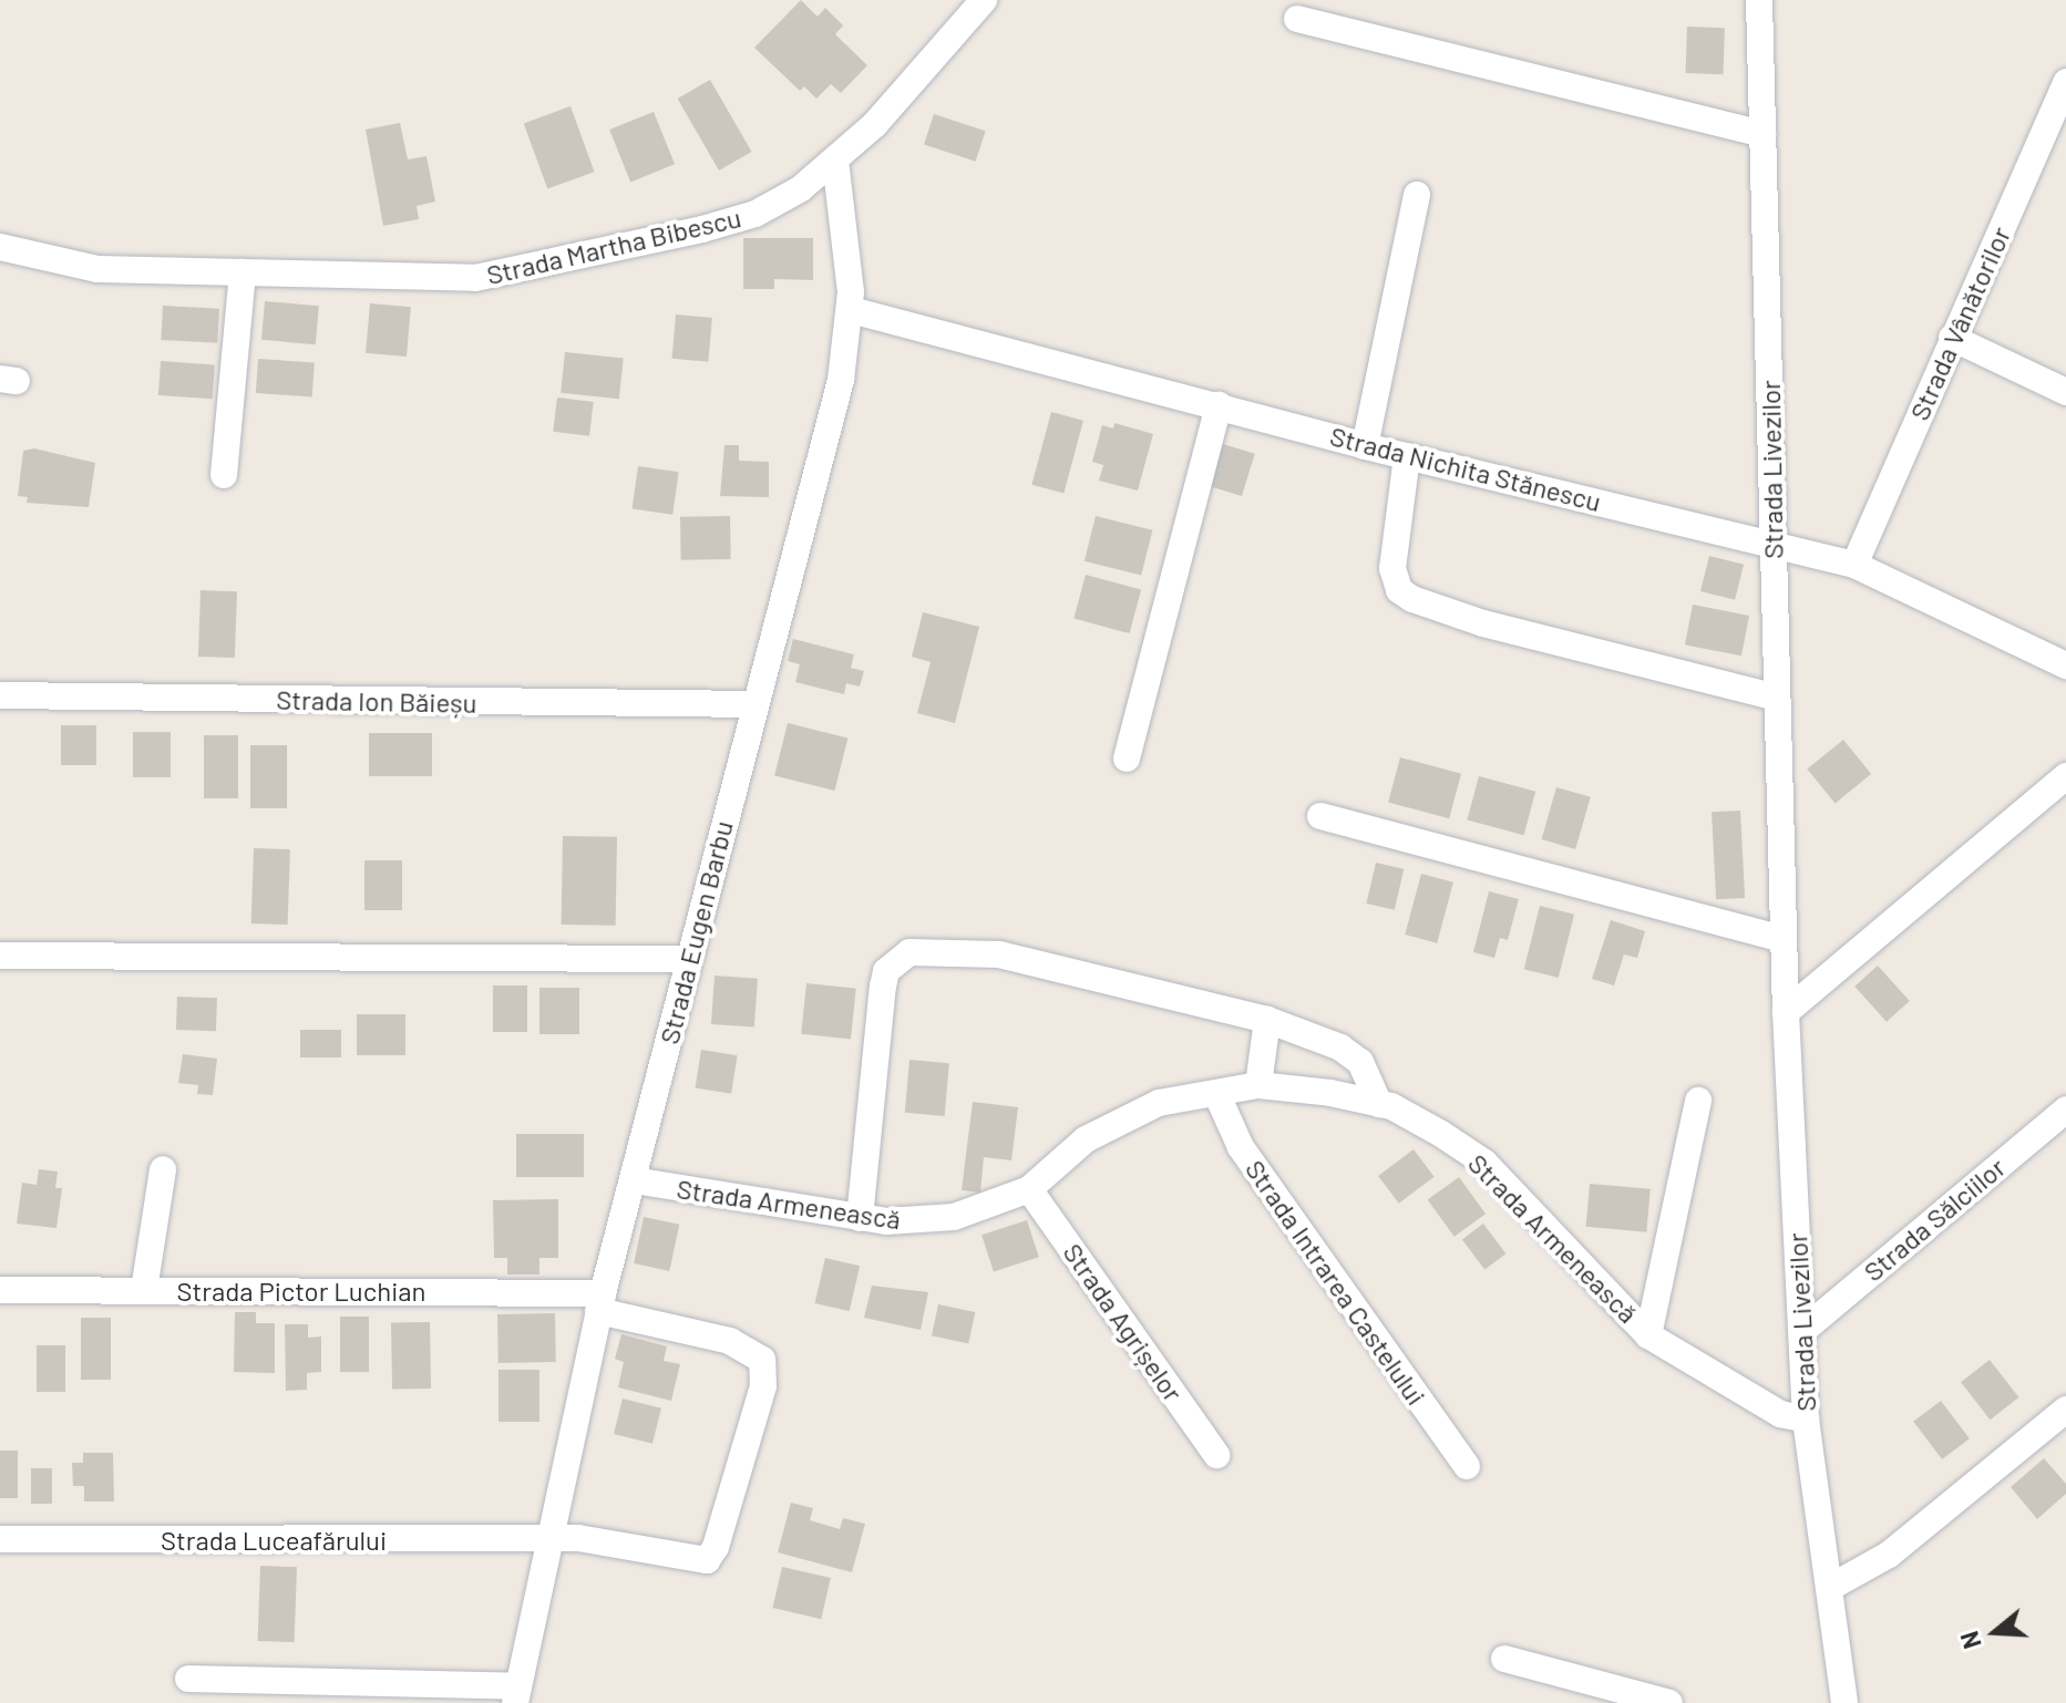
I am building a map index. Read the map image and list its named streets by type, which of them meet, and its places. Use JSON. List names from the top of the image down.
{
  "streets": {
    "street": [
      "Strada Martha Bibescu",
      "Strada Vânătorilor",
      "Strada Nichita Stănescu",
      "Strada Livezilor",
      "Strada Ion Băieșu",
      "Strada Eugen Barbu",
      "Strada Armenească",
      "Strada Sălciilor",
      "Strada Intrarea Castelului",
      "Strada Pictor Luchian",
      "Strada Agrișelor",
      "Strada Luceafărului"
    ]
  },
  "crossings": [
    ["Strada Martha Bibescu", "Strada Eugen Barbu"],
    ["Strada Vânătorilor", "Strada Nichita Stănescu"],
    ["Strada Nichita Stănescu", "Strada Livezilor"],
    ["Strada Nichita Stănescu", "Strada Eugen Barbu"],
    ["Strada Livezilor", "Strada Armenească"],
    ["Strada Livezilor", "Strada Sălciilor"],
    ["Strada Ion Băieșu", "Strada Eugen Barbu"],
    ["Strada Eugen Barbu", "Strada Armenească"],
    ["Strada Eugen Barbu", "Strada Pictor Luchian"],
    ["Strada Eugen Barbu", "Strada Luceafărului"],
    ["Strada Armenească", "Strada Intrarea Castelului"],
    ["Strada Armenească", "Strada Agrișelor"],
    ["Strada Pictor Luchian", "Strada Luceafărului"]
  ],
  "north": "left"
}
